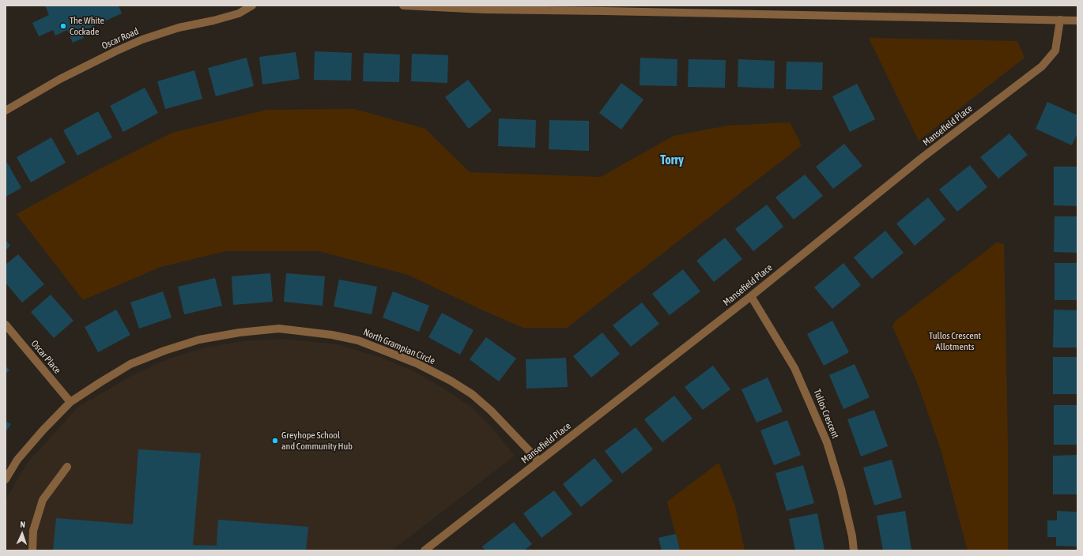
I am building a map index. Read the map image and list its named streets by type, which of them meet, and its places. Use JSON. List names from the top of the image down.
{
  "streets": {
    "street": [
      "Oscar Road",
      "Mansefield Place",
      "North Grampian Circle",
      "Oscar Place",
      "Tullos Crescent"
    ]
  },
  "crossings": [
    ["Mansefield Place", "North Grampian Circle"],
    ["Mansefield Place", "Tullos Crescent"],
    ["North Grampian Circle", "Oscar Place"]
  ],
  "districts": ["Torry"],
  "parks": ["Tullos Crescent Allotments"],
  "places": ["The White Cockade", "Greyhope School and Community Hub"],
  "north": "top"
}
